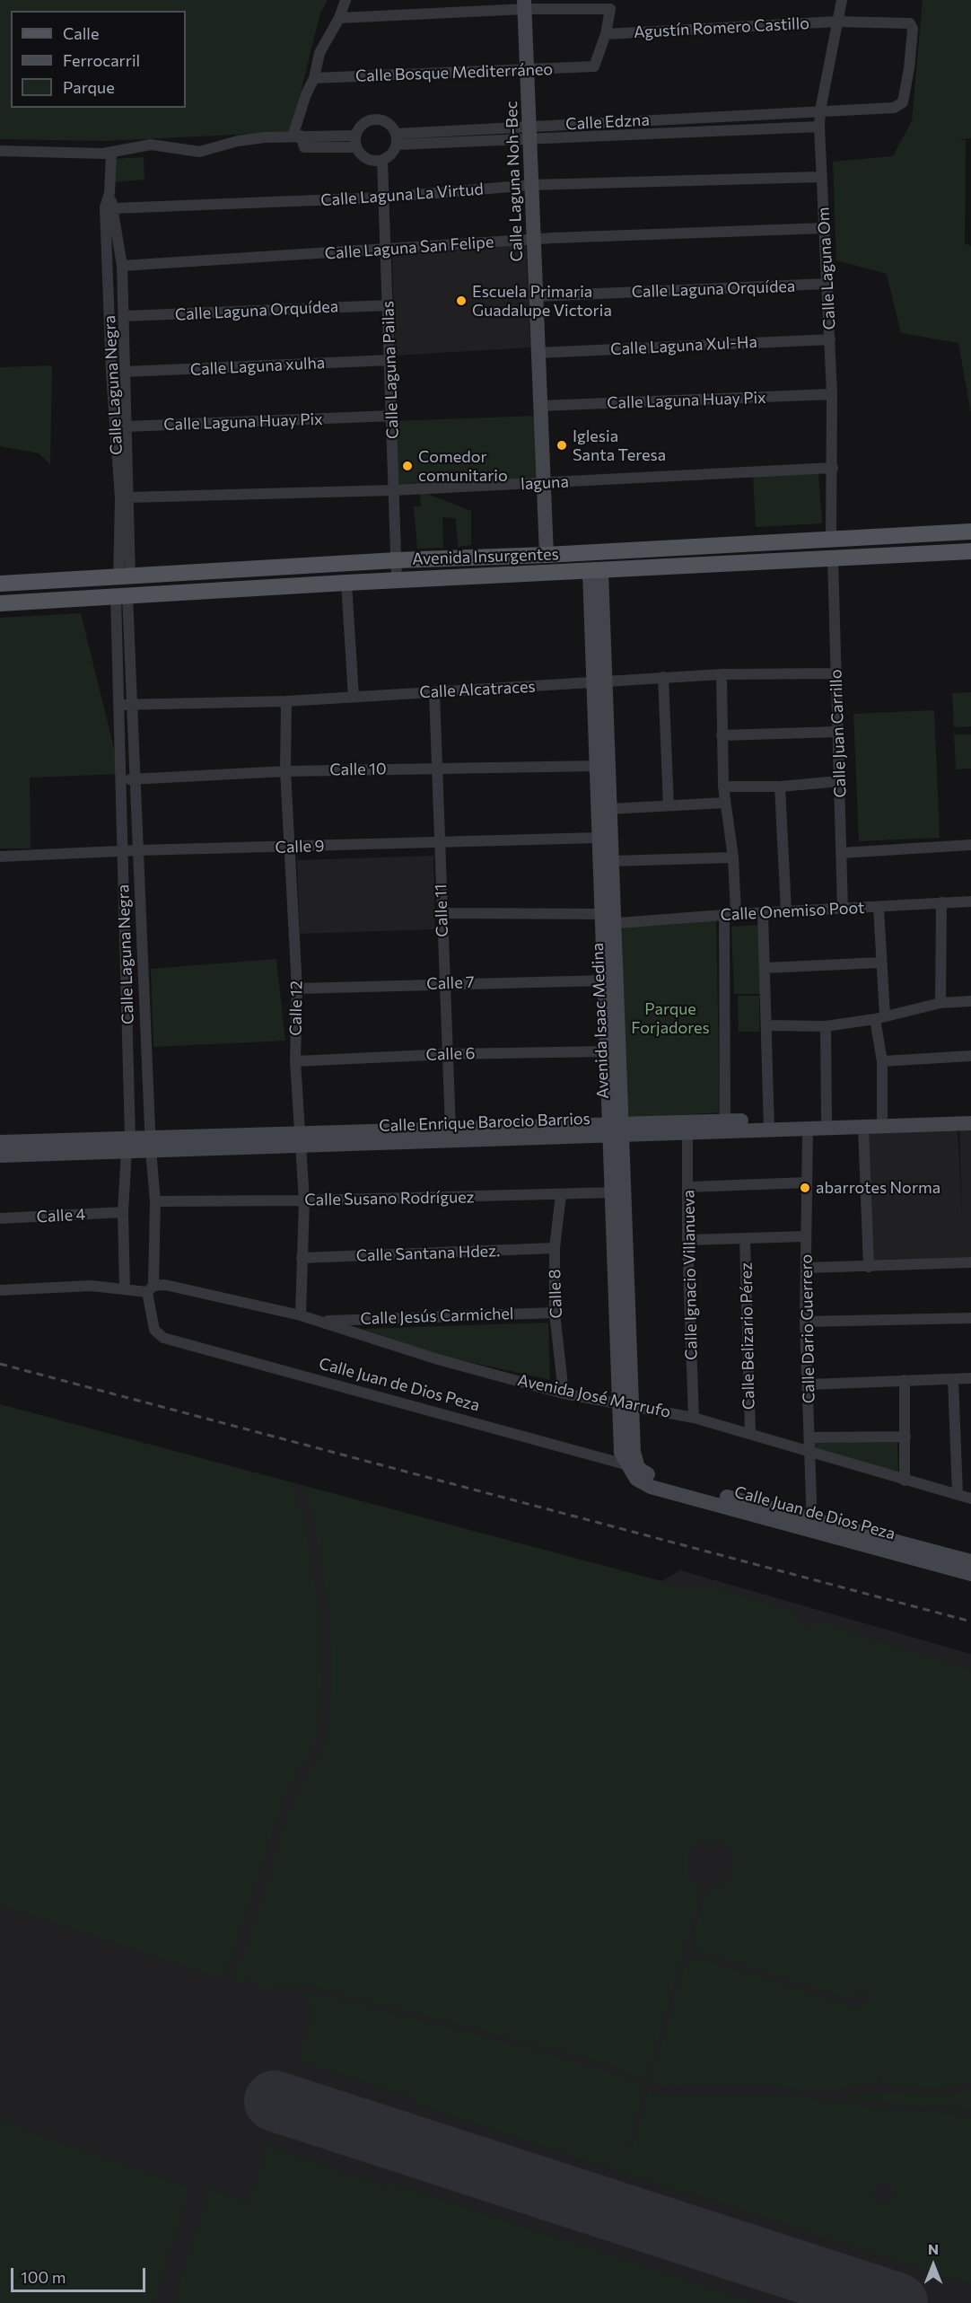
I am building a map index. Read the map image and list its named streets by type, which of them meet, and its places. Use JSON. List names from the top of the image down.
{
  "streets": {
    "main road": ["Avenida Insurgentes"],
    "street": [
      "Agustín Romero Castillo",
      "Calle Bosque Mediterráneo",
      "Calle Edzna",
      "Calle Laguna Noh-Bec",
      "Calle Laguna La Virtud",
      "Calle Laguna San Felipe",
      "Calle Laguna Om",
      "Calle Laguna Orquídea",
      "Calle Laguna Xul-Ha",
      "Calle Laguna xulha",
      "Calle Laguna Pailas",
      "Calle Laguna Negra",
      "Calle Laguna Huay Pix",
      "laguna",
      "Calle Alcatraces",
      "Calle Juan Carrillo",
      "Calle 10",
      "Calle 9",
      "Calle 11",
      "Calle Onemiso Poot",
      "Calle 7",
      "Calle 12",
      "Avenida Isaac Medina",
      "Calle 6",
      "Calle Enrique Barocio Barrios",
      "Calle Susano Rodríguez",
      "Calle 4",
      "Calle Santana Hdez.",
      "Calle Ignacio Villanueva",
      "Calle 8",
      "Calle Jesús Carmichel",
      "Calle Dario Guerrero",
      "Calle Belizario Pérez",
      "Calle Juan de Dios Peza",
      "Avenida José Marrufo"
    ]
  },
  "crossings": [
    ["Agustín Romero Castillo", "Calle Bosque Mediterráneo"],
    ["Agustín Romero Castillo", "Calle Edzna"],
    ["Agustín Romero Castillo", "Calle Laguna Om"],
    ["Calle Bosque Mediterráneo", "Calle Laguna Noh-Bec"],
    ["Calle Edzna", "Calle Laguna Noh-Bec"],
    ["Calle Edzna", "Calle Laguna Om"],
    ["Calle Edzna", "Calle Laguna Pailas"],
    ["Calle Laguna Noh-Bec", "Calle Laguna La Virtud"],
    ["Calle Laguna Noh-Bec", "Calle Laguna San Felipe"],
    ["Calle Laguna Noh-Bec", "Calle Laguna Orquídea"],
    ["Calle Laguna Noh-Bec", "Calle Laguna Xul-Ha"],
    ["Calle Laguna Noh-Bec", "Calle Laguna Huay Pix"],
    ["Calle Laguna Noh-Bec", "laguna"],
    ["Calle Laguna Noh-Bec", "Avenida Insurgentes"],
    ["Calle Laguna La Virtud", "Calle Laguna Om"],
    ["Calle Laguna La Virtud", "Calle Laguna Pailas"],
    ["Calle Laguna La Virtud", "Calle Laguna Negra"],
    ["Calle Laguna San Felipe", "Calle Laguna Om"],
    ["Calle Laguna San Felipe", "Calle Laguna Pailas"],
    ["Calle Laguna San Felipe", "Calle Laguna Negra"],
    ["Calle Laguna Om", "Calle Laguna Orquídea"],
    ["Calle Laguna Om", "Calle Laguna Xul-Ha"],
    ["Calle Laguna Om", "Calle Laguna Huay Pix"],
    ["Calle Laguna Om", "laguna"],
    ["Calle Laguna Om", "Avenida Insurgentes"],
    ["Calle Laguna Orquídea", "Calle Laguna Pailas"],
    ["Calle Laguna Orquídea", "Calle Laguna Negra"],
    ["Calle Laguna xulha", "Calle Laguna Pailas"],
    ["Calle Laguna xulha", "Calle Laguna Negra"],
    ["Calle Laguna Pailas", "Calle Laguna Huay Pix"],
    ["Calle Laguna Pailas", "laguna"],
    ["Calle Laguna Pailas", "Avenida Insurgentes"],
    ["Calle Laguna Negra", "Calle Laguna Huay Pix"],
    ["Calle Laguna Negra", "laguna"],
    ["Calle Laguna Negra", "Avenida Insurgentes"],
    ["Calle Laguna Negra", "Calle Alcatraces"],
    ["Calle Laguna Negra", "Calle 10"],
    ["Calle Laguna Negra", "Calle 9"],
    ["Calle Laguna Negra", "Calle Enrique Barocio Barrios"],
    ["Calle Laguna Negra", "Calle Susano Rodríguez"],
    ["Calle Laguna Negra", "Calle 4"],
    ["Calle Laguna Negra", "Calle Juan de Dios Peza"],
    ["Calle Laguna Negra", "Avenida José Marrufo"],
    ["Avenida Insurgentes", "Calle Juan Carrillo"],
    ["Avenida Insurgentes", "Avenida Isaac Medina"],
    ["Calle Alcatraces", "Calle Juan Carrillo"],
    ["Calle Alcatraces", "Calle 11"],
    ["Calle Alcatraces", "Calle 12"],
    ["Calle Alcatraces", "Avenida Isaac Medina"],
    ["Calle Juan Carrillo", "Calle Onemiso Poot"],
    ["Calle 10", "Calle 11"],
    ["Calle 10", "Calle 12"],
    ["Calle 10", "Avenida Isaac Medina"],
    ["Calle 9", "Calle 11"],
    ["Calle 9", "Calle 12"],
    ["Calle 9", "Avenida Isaac Medina"],
    ["Calle 11", "Calle 7"],
    ["Calle 11", "Calle 6"],
    ["Calle 11", "Calle Enrique Barocio Barrios"],
    ["Calle Onemiso Poot", "Avenida Isaac Medina"],
    ["Calle 7", "Calle 12"],
    ["Calle 7", "Avenida Isaac Medina"],
    ["Calle 12", "Calle 6"],
    ["Calle 12", "Calle Enrique Barocio Barrios"],
    ["Calle 12", "Calle Susano Rodríguez"],
    ["Calle 12", "Calle Santana Hdez."],
    ["Calle 12", "Avenida José Marrufo"],
    ["Avenida Isaac Medina", "Calle 6"],
    ["Avenida Isaac Medina", "Calle Enrique Barocio Barrios"],
    ["Avenida Isaac Medina", "Calle Susano Rodríguez"],
    ["Avenida Isaac Medina", "Calle Juan de Dios Peza"],
    ["Avenida Isaac Medina", "Avenida José Marrufo"],
    ["Calle Enrique Barocio Barrios", "Calle Ignacio Villanueva"],
    ["Calle Enrique Barocio Barrios", "Calle Dario Guerrero"],
    ["Calle Susano Rodríguez", "Calle 8"],
    ["Calle Santana Hdez.", "Calle 8"],
    ["Calle Ignacio Villanueva", "Avenida José Marrufo"],
    ["Calle 8", "Calle Jesús Carmichel"],
    ["Calle 8", "Avenida José Marrufo"],
    ["Calle Jesús Carmichel", "Avenida José Marrufo"],
    ["Calle Dario Guerrero", "Calle Juan de Dios Peza"],
    ["Calle Dario Guerrero", "Avenida José Marrufo"],
    ["Calle Belizario Pérez", "Avenida José Marrufo"]
  ],
  "parks": ["Parque Forjadores"],
  "places": [
    "Escuela Primaria Guadalupe Victoria",
    "Iglesia Santa Teresa",
    "Comedor comunitario",
    "abarrotes Norma"
  ],
  "legend": ["Calle", "Ferrocarril", "Parque"],
  "scale_bar": "100 m",
  "north": "top"
}
